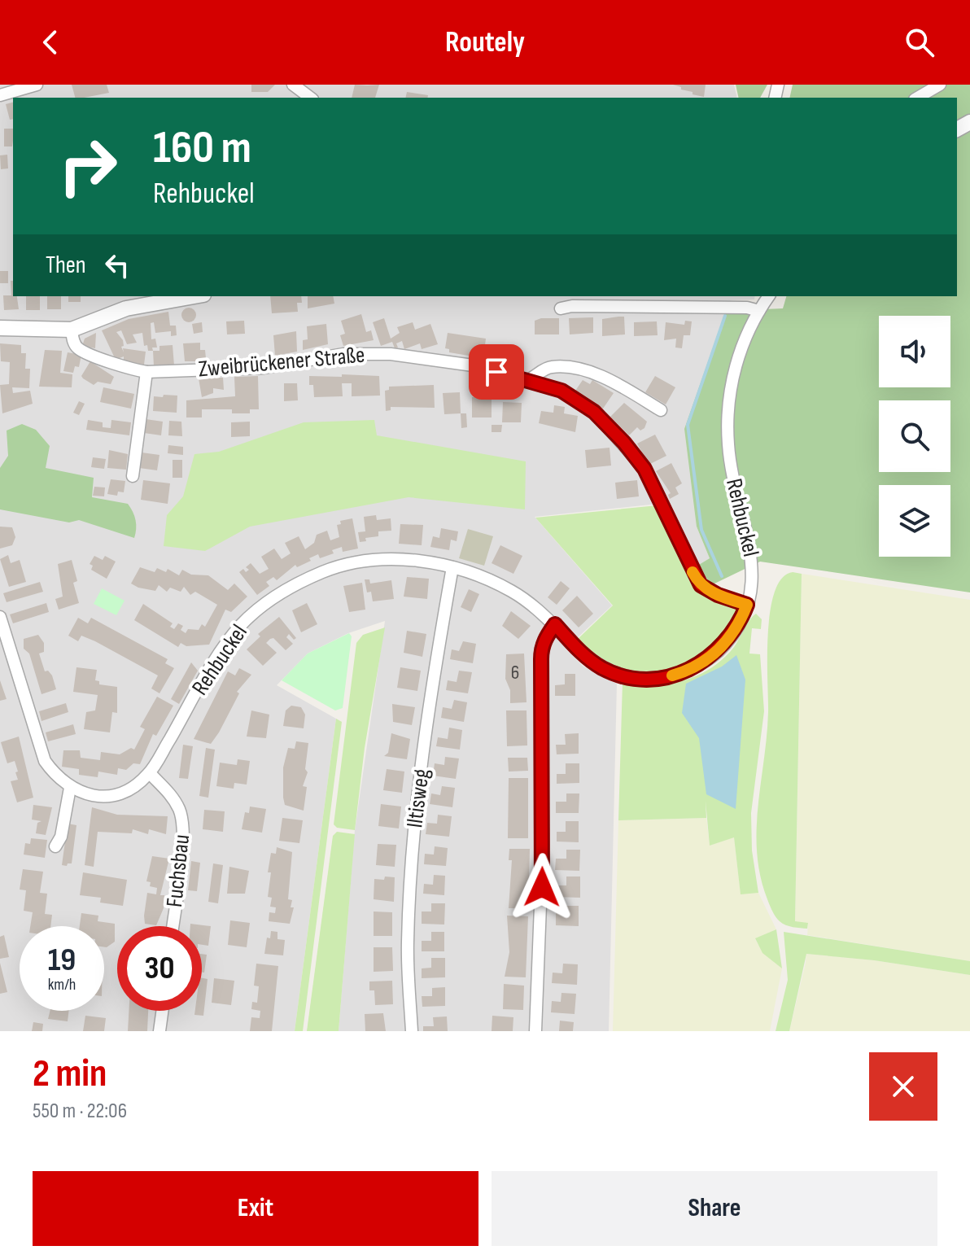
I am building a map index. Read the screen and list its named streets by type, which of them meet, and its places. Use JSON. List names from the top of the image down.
{
  "streets": {
    "street": [
      "Zweibrückener Straße",
      "Rehbuckel",
      "Iltisweg",
      "Fuchsbau"
    ]
  },
  "crossings": [
    ["Zweibrückener Straße", "Rehbuckel"],
    ["Rehbuckel", "Iltisweg"],
    ["Rehbuckel", "Fuchsbau"]
  ],
  "house_numbers": ["6"],
  "page": {
    "header": "Routely",
    "turn": ["160 m", "Rehbuckel"],
    "then": "Then",
    "speed": "19 km/h",
    "limit": "30",
    "heading": ["2 min", "550 m · 22:06"],
    "buttons": ["Exit", "Share"]
  }
}
